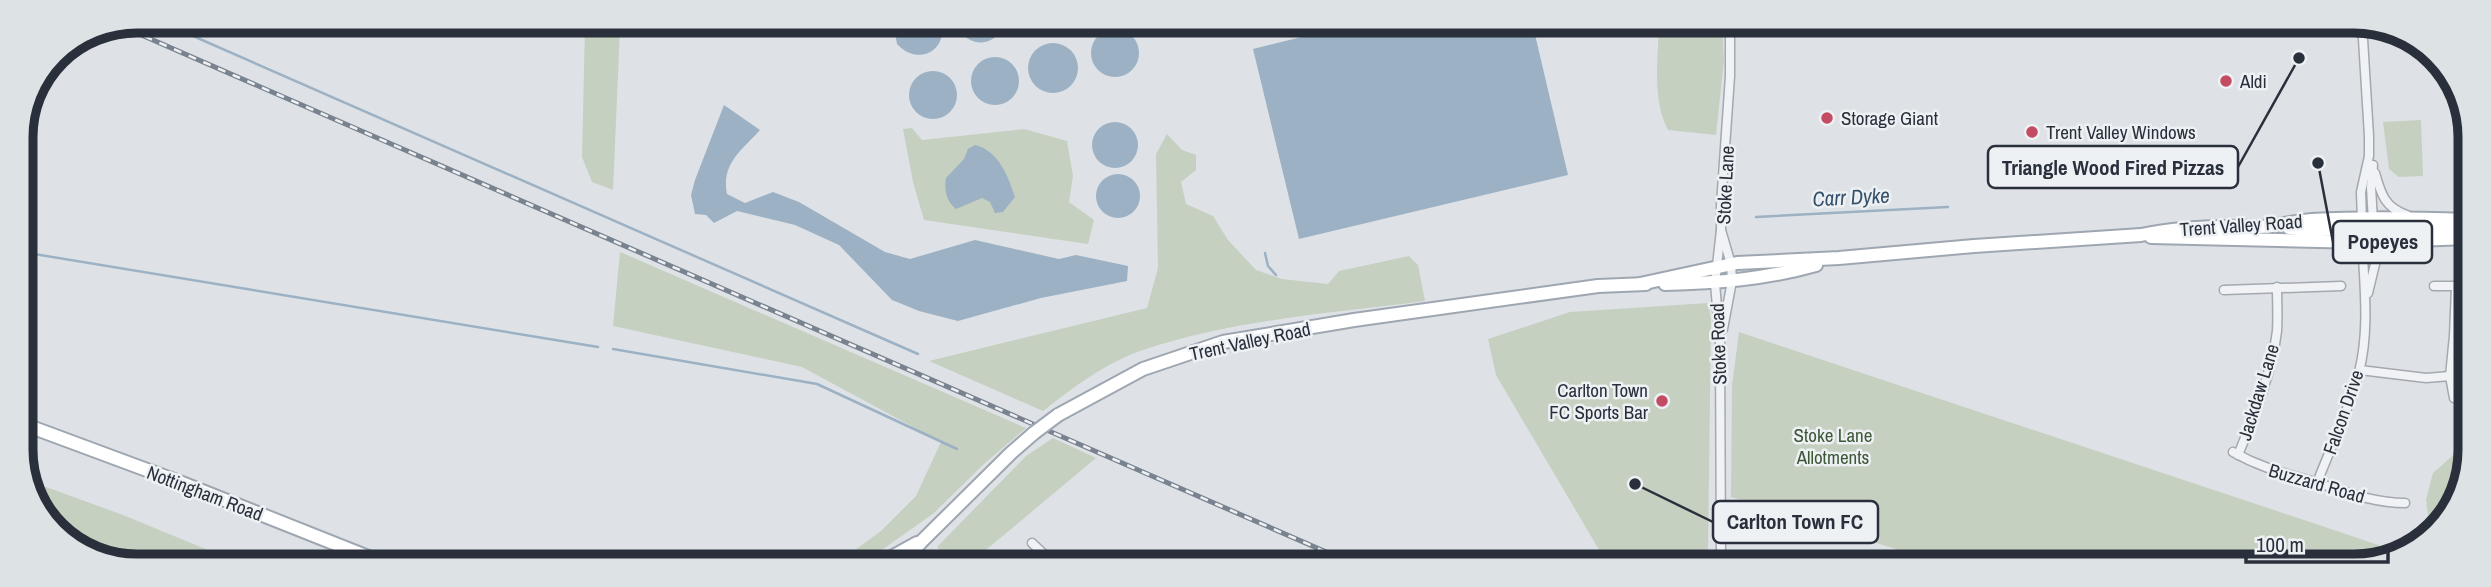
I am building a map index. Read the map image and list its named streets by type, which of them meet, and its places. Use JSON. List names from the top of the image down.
{
  "streets": {
    "main road": ["Trent Valley Road", "Nottingham Road"],
    "street": [
      "Stoke Lane",
      "Stoke Road",
      "Jackdaw Lane",
      "Falcon Drive",
      "Buzzard Road"
    ]
  },
  "crossings": [
    ["Stoke Lane", "Trent Valley Road"],
    ["Stoke Lane", "Stoke Road"],
    ["Trent Valley Road", "Stoke Road"],
    ["Trent Valley Road", "Falcon Drive"],
    ["Jackdaw Lane", "Buzzard Road"],
    ["Falcon Drive", "Buzzard Road"]
  ],
  "water": ["Carr Dyke"],
  "parks": ["Stoke Lane Allotments"],
  "places": [
    "Triangle Wood Fired Pizzas",
    "Aldi",
    "Storage Giant",
    "Trent Valley Windows",
    "Popeyes",
    "Carlton Town FC Sports Bar",
    "Carlton Town FC"
  ],
  "scale_bar": "100 m"
}
